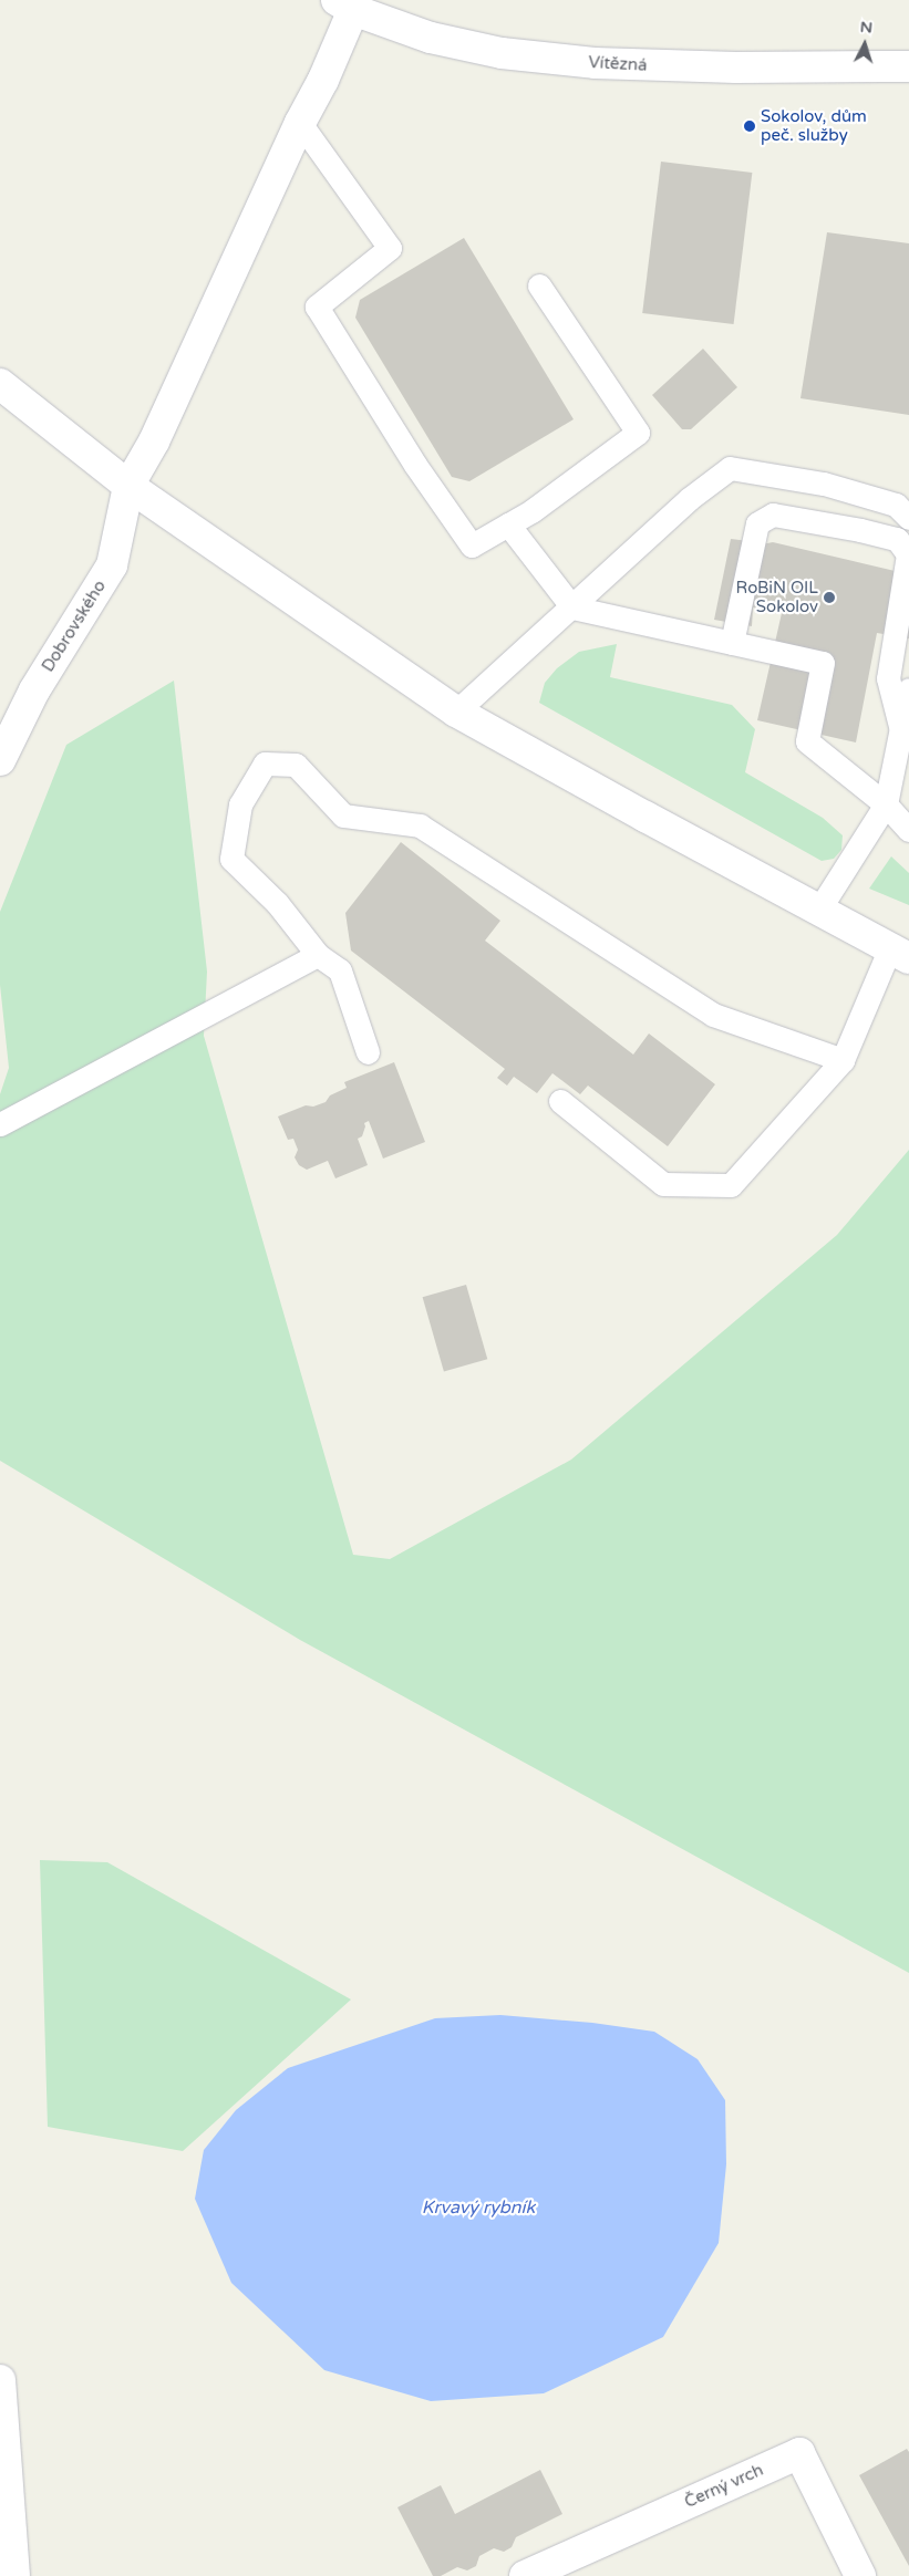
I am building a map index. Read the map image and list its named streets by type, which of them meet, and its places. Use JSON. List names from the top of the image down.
{
  "streets": {
    "street": ["Vítězná", "Dobrovského", "Černý vrch"]
  },
  "crossings": [
    ["Vítězná", "Dobrovského"]
  ],
  "water": ["Krvavý rybník"],
  "places": ["Sokolov, dům peč. služby", "RoBiN OIL Sokolov"],
  "north": "top"
}
